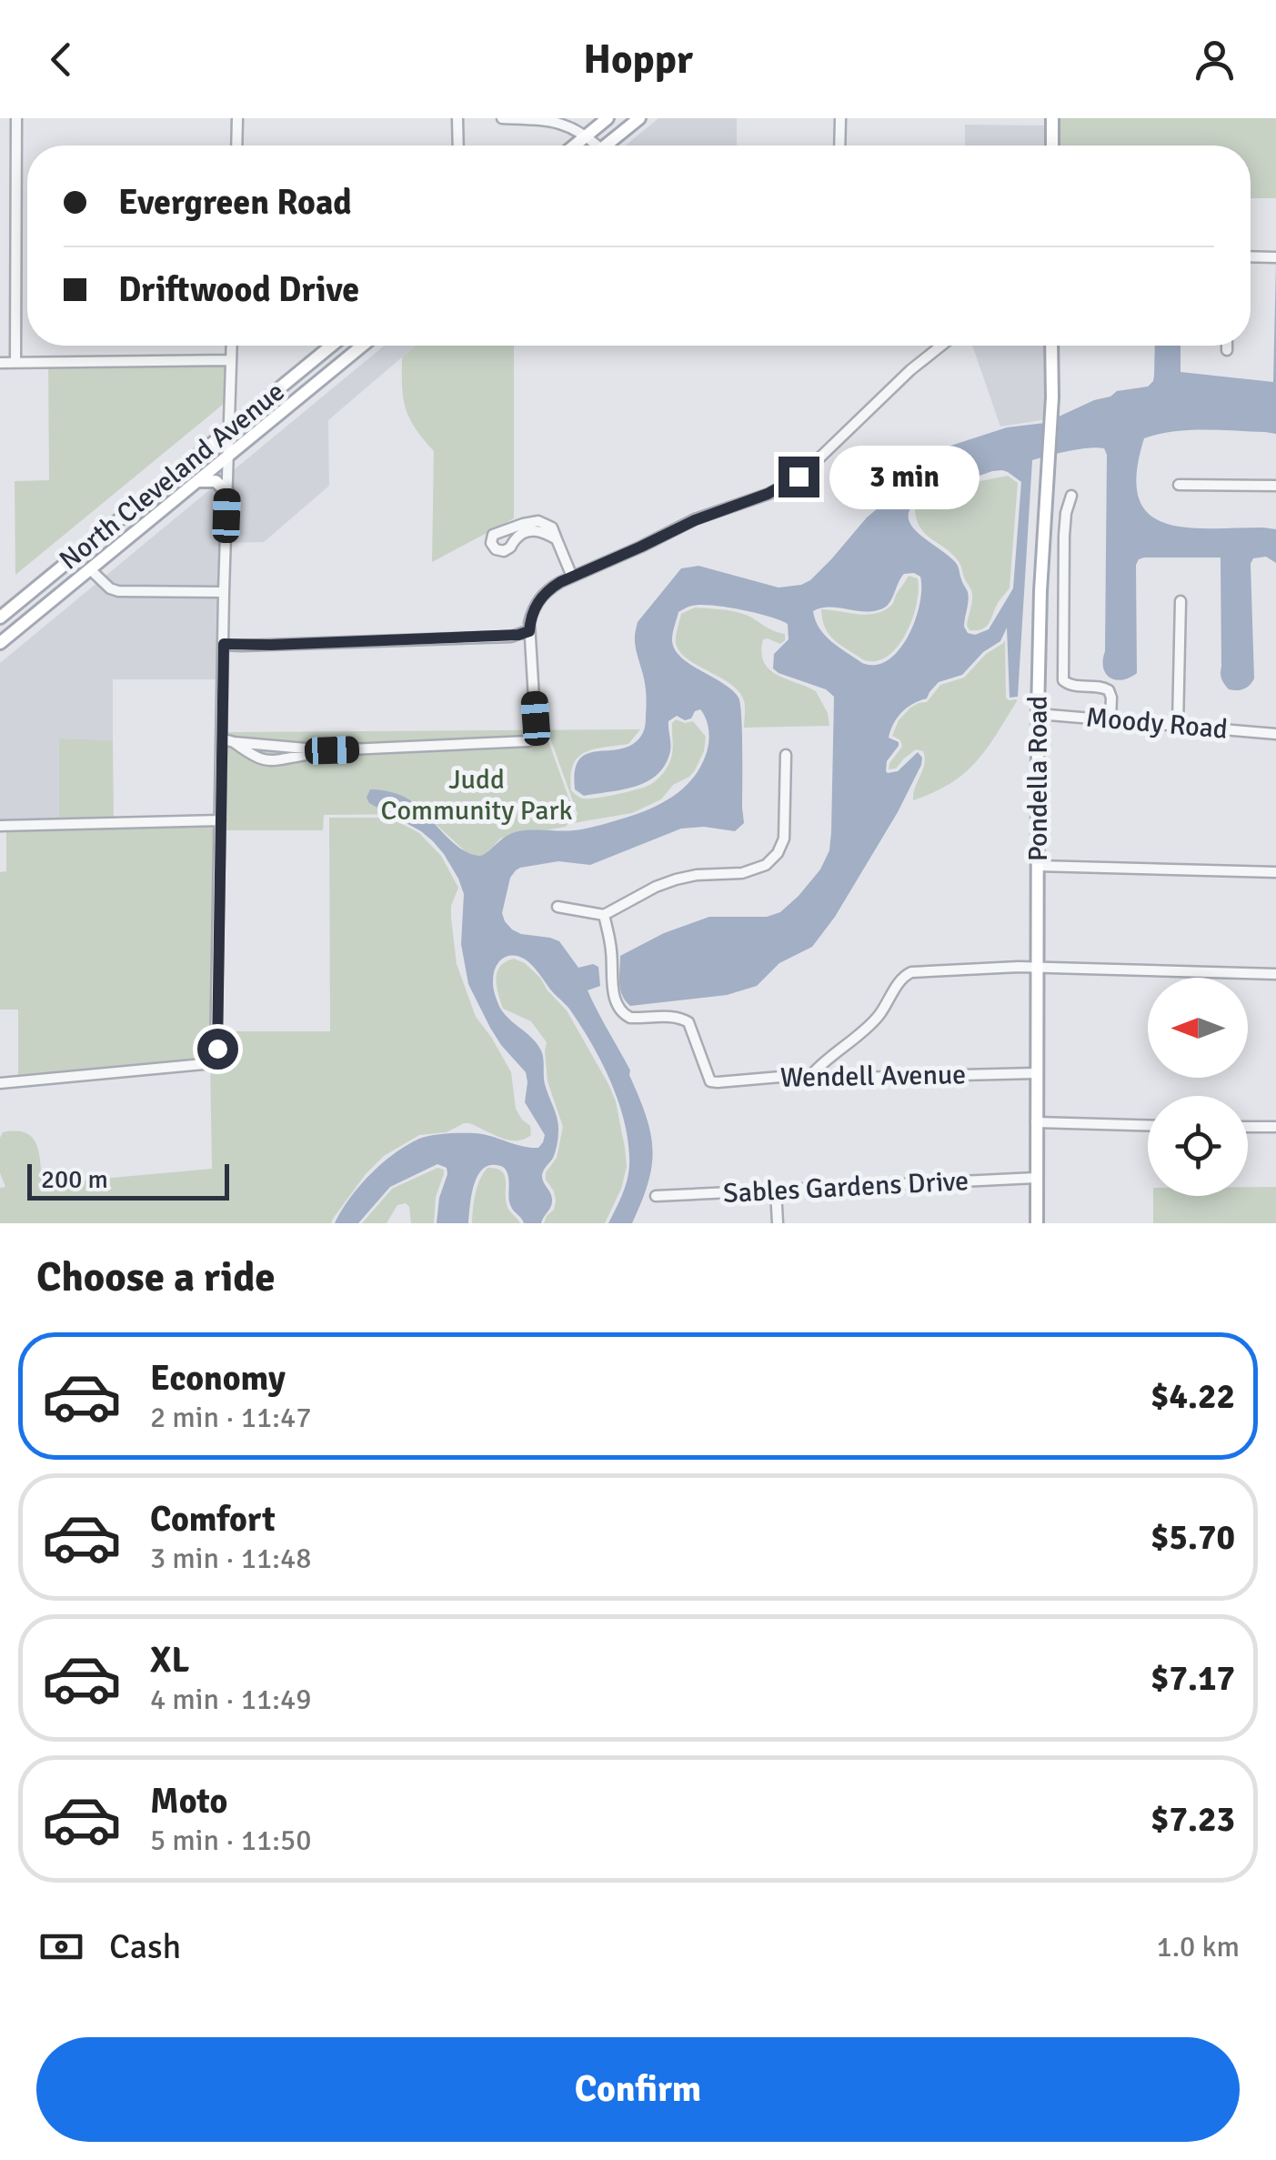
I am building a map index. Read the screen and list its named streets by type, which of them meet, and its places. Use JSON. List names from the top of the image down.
{
  "streets": {
    "main road": ["North Cleveland Avenue", "Pondella Road"],
    "street": ["Moody Road", "Wendell Avenue", "Sables Gardens Drive"]
  },
  "crossings": [
    ["Moody Road", "Pondella Road"],
    ["Pondella Road", "Wendell Avenue"],
    ["Pondella Road", "Sables Gardens Drive"]
  ],
  "parks": ["Judd Community Park"],
  "scale_bar": "200 m",
  "north": "left",
  "page": {
    "header": "Hoppr",
    "banner": ["Evergreen Road", "Driftwood Drive"],
    "bubble": "3 min",
    "scale": "200 m",
    "heading": "Choose a ride",
    "list": [
      {
        "name": "Economy",
        "note": "2 min · 11:47",
        "value": "$4.22"
      },
      {
        "name": "Comfort",
        "note": "3 min · 11:48",
        "value": "$5.70"
      },
      {
        "name": "XL",
        "note": "4 min · 11:49",
        "value": "$7.17"
      },
      {
        "name": "Moto",
        "note": "5 min · 11:50",
        "value": "$7.23"
      }
    ],
    "pay": ["Cash", "1.0 km"],
    "buttons": "Confirm"
  }
}
